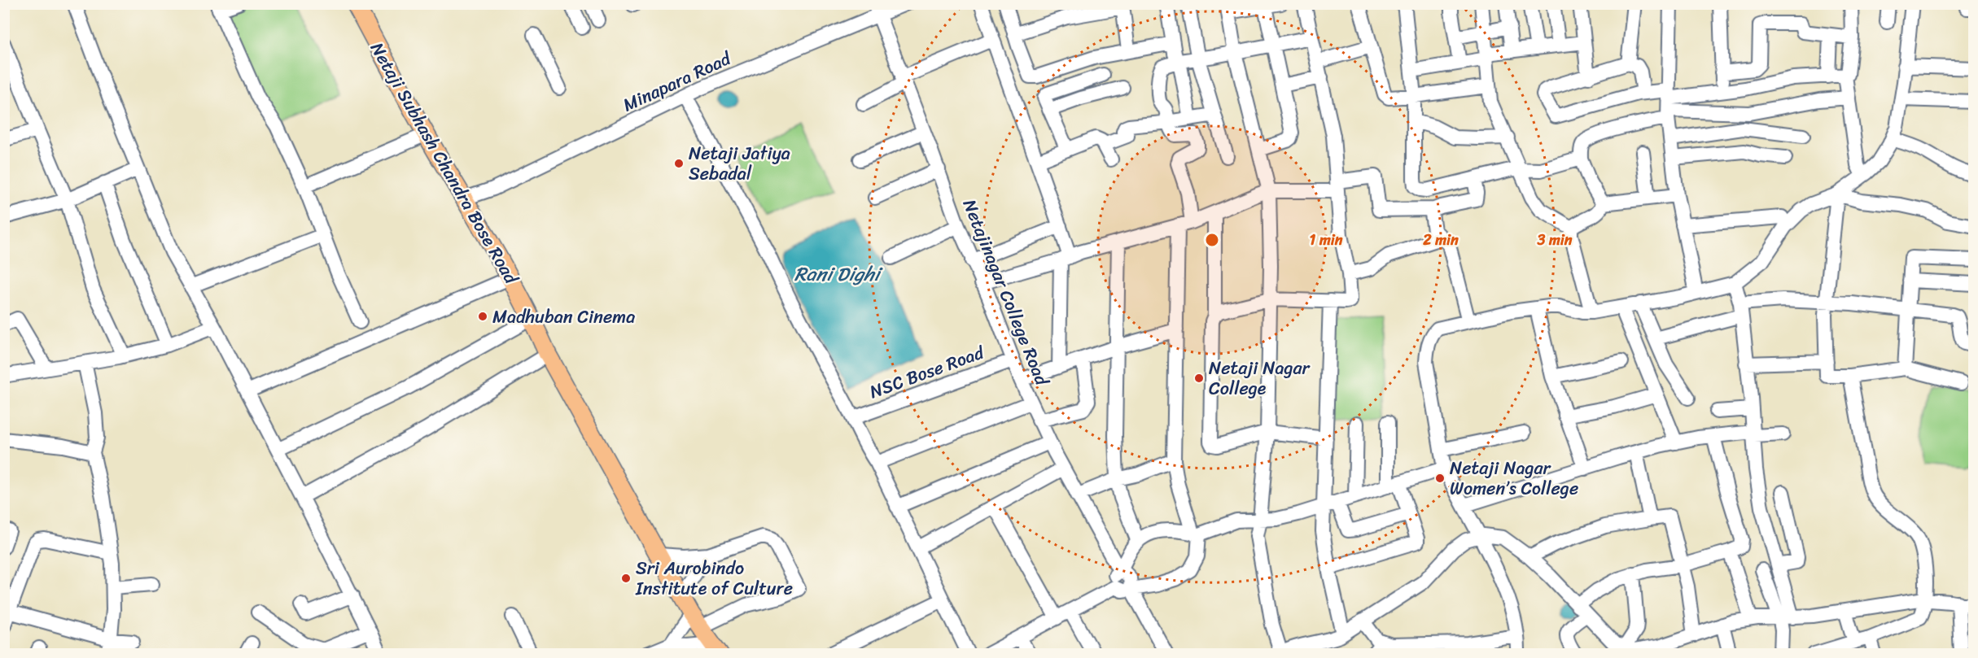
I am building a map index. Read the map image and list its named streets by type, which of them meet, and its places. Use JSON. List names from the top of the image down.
{
  "streets": {
    "main road": ["Netaji Subhash Chandra Bose Road"],
    "street": ["Minapara Road", "Netajinagar College Road", "NSC Bose Road"]
  },
  "crossings": [
    ["Minapara Road", "Netaji Subhash Chandra Bose Road"],
    ["Minapara Road", "Netajinagar College Road"],
    ["Netajinagar College Road", "NSC Bose Road"]
  ],
  "water": ["Rani Dighi"],
  "places": [
    "Netaji Jatiya Sebadal",
    "Madhuban Cinema",
    "Netaji Nagar College",
    "Netaji Nagar Women’s College",
    "Sri Aurobindo Institute of Culture"
  ],
  "rings": ["1 min", "2 min", "3 min"]
}
